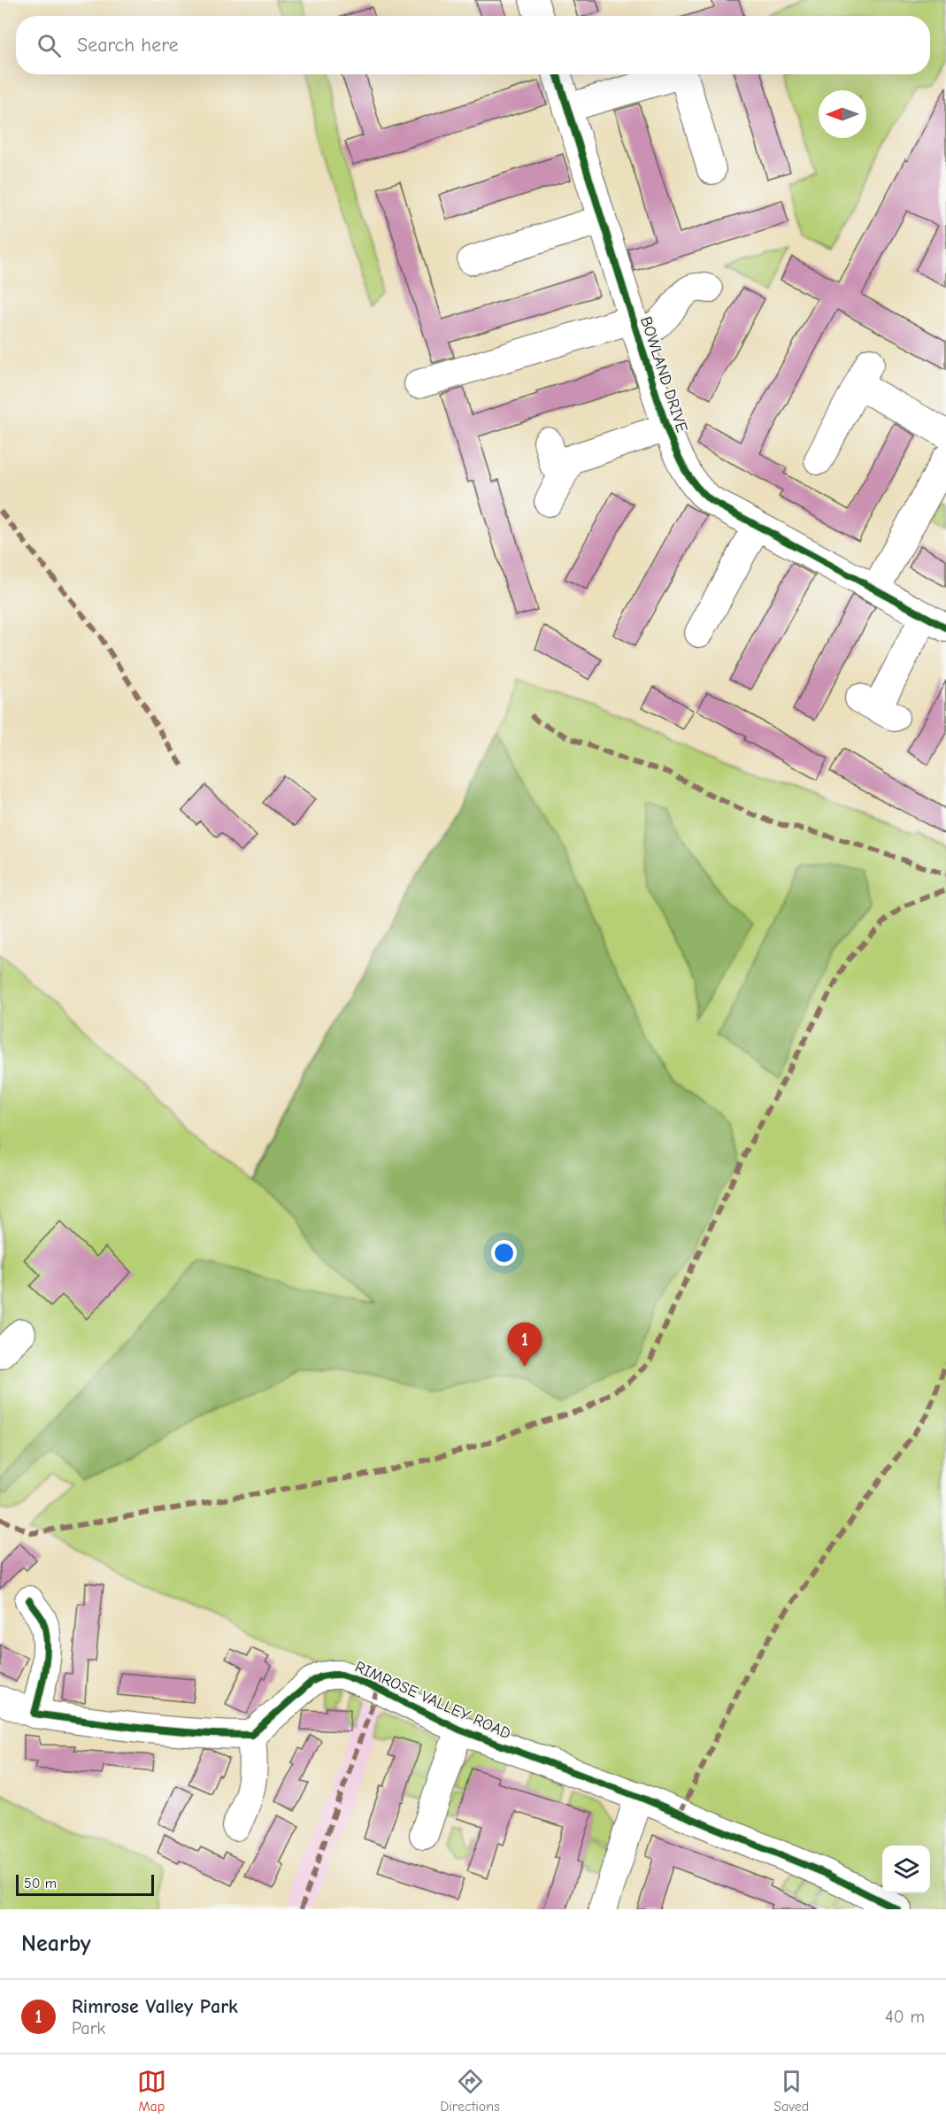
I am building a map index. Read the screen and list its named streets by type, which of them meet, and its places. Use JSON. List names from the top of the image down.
{
  "streets": {
    "street": ["BOWLAND DRIVE", "RIMROSE VALLEY ROAD"]
  },
  "scale_bar": "50 m",
  "north": "left",
  "page": {
    "search": "Search here",
    "pins": "1",
    "scale": "50 m",
    "heading": "Nearby",
    "list": [
      {
        "mark": "1",
        "name": "Rimrose Valley Park",
        "note": "Park",
        "value": "40 m"
      }
    ],
    "nav": ["Map", "Directions", "Saved"]
  }
}
